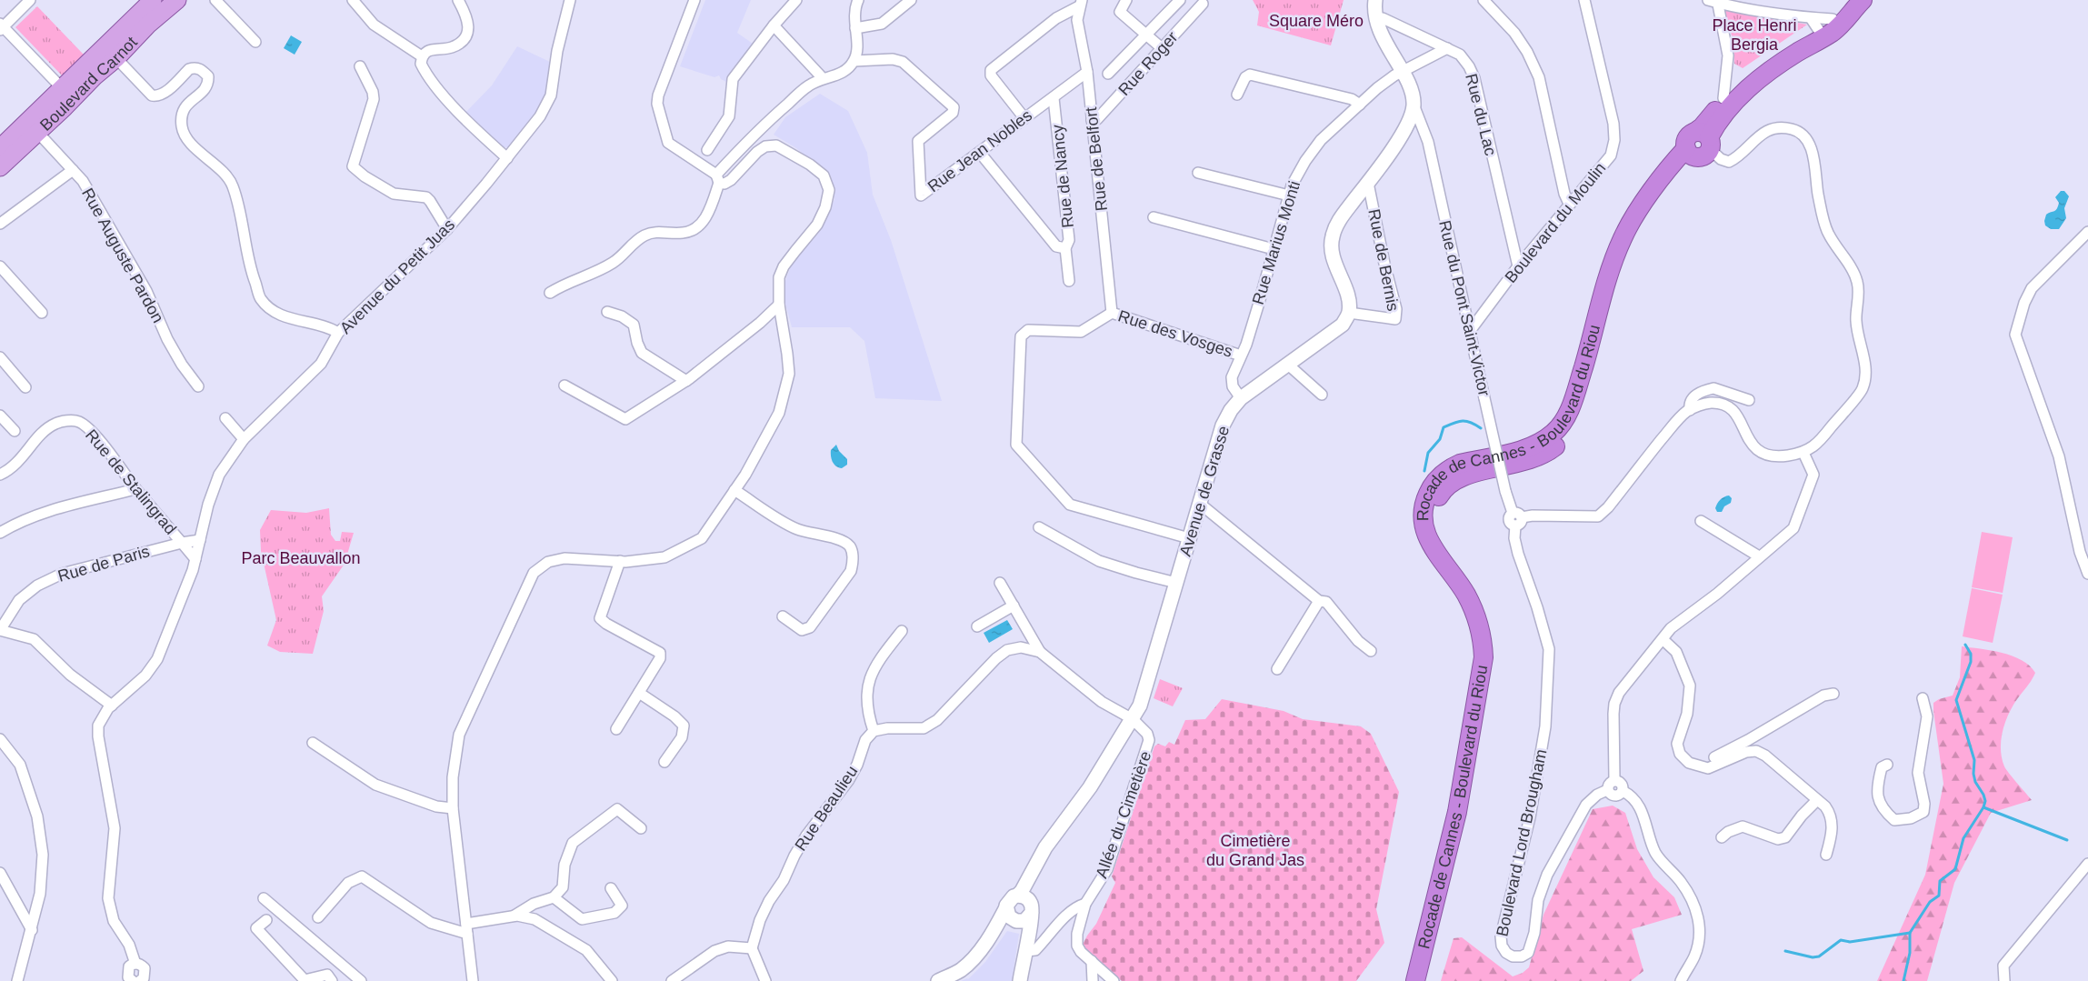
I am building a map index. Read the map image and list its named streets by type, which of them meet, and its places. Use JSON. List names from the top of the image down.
{
  "streets": {
    "highway": ["Rocade de Cannes - Boulevard du Riou"],
    "main road": ["Boulevard Carnot"],
    "street": [
      "Rue Roger",
      "Rue du Lac",
      "Rue Jean Nobles",
      "Rue de Belfort",
      "Rue de Nancy",
      "Boulevard du Moulin",
      "Rue Marius Monti",
      "Rue Auguste Pardon",
      "Rue de Bernis",
      "Avenue du Petit Juas",
      "Rue du Pont Saint-Victor",
      "Rue des Vosges",
      "Rue de Stalingrad",
      "Avenue de Grasse",
      "Rue de Paris",
      "Rue Beaulieu",
      "Allée du Cimetière",
      "Boulevard Lord Brougham"
    ]
  },
  "crossings": [
    ["Rue Roger", "Rue de Belfort"],
    ["Boulevard Carnot", "Rue Auguste Pardon"],
    ["Rue du Lac", "Boulevard du Moulin"],
    ["Rue du Lac", "Rue Marius Monti"],
    ["Rue Jean Nobles", "Rue de Belfort"],
    ["Rue Jean Nobles", "Rue de Nancy"],
    ["Rue de Belfort", "Rue des Vosges"],
    ["Boulevard du Moulin", "Rue du Pont Saint-Victor"],
    ["Rue Marius Monti", "Rue des Vosges"],
    ["Rue Marius Monti", "Avenue de Grasse"],
    ["Rue de Bernis", "Avenue de Grasse"],
    ["Avenue du Petit Juas", "Rue de Stalingrad"],
    ["Rue du Pont Saint-Victor", "Boulevard Lord Brougham"],
    ["Rue des Vosges", "Avenue de Grasse"],
    ["Rue de Stalingrad", "Rue de Paris"],
    ["Avenue de Grasse", "Allée du Cimetière"]
  ],
  "parks": [
    "Square Méro",
    "Place Henri Bergia",
    "Parc Beauvallon",
    "Cimetière du Grand Jas"
  ]
}
